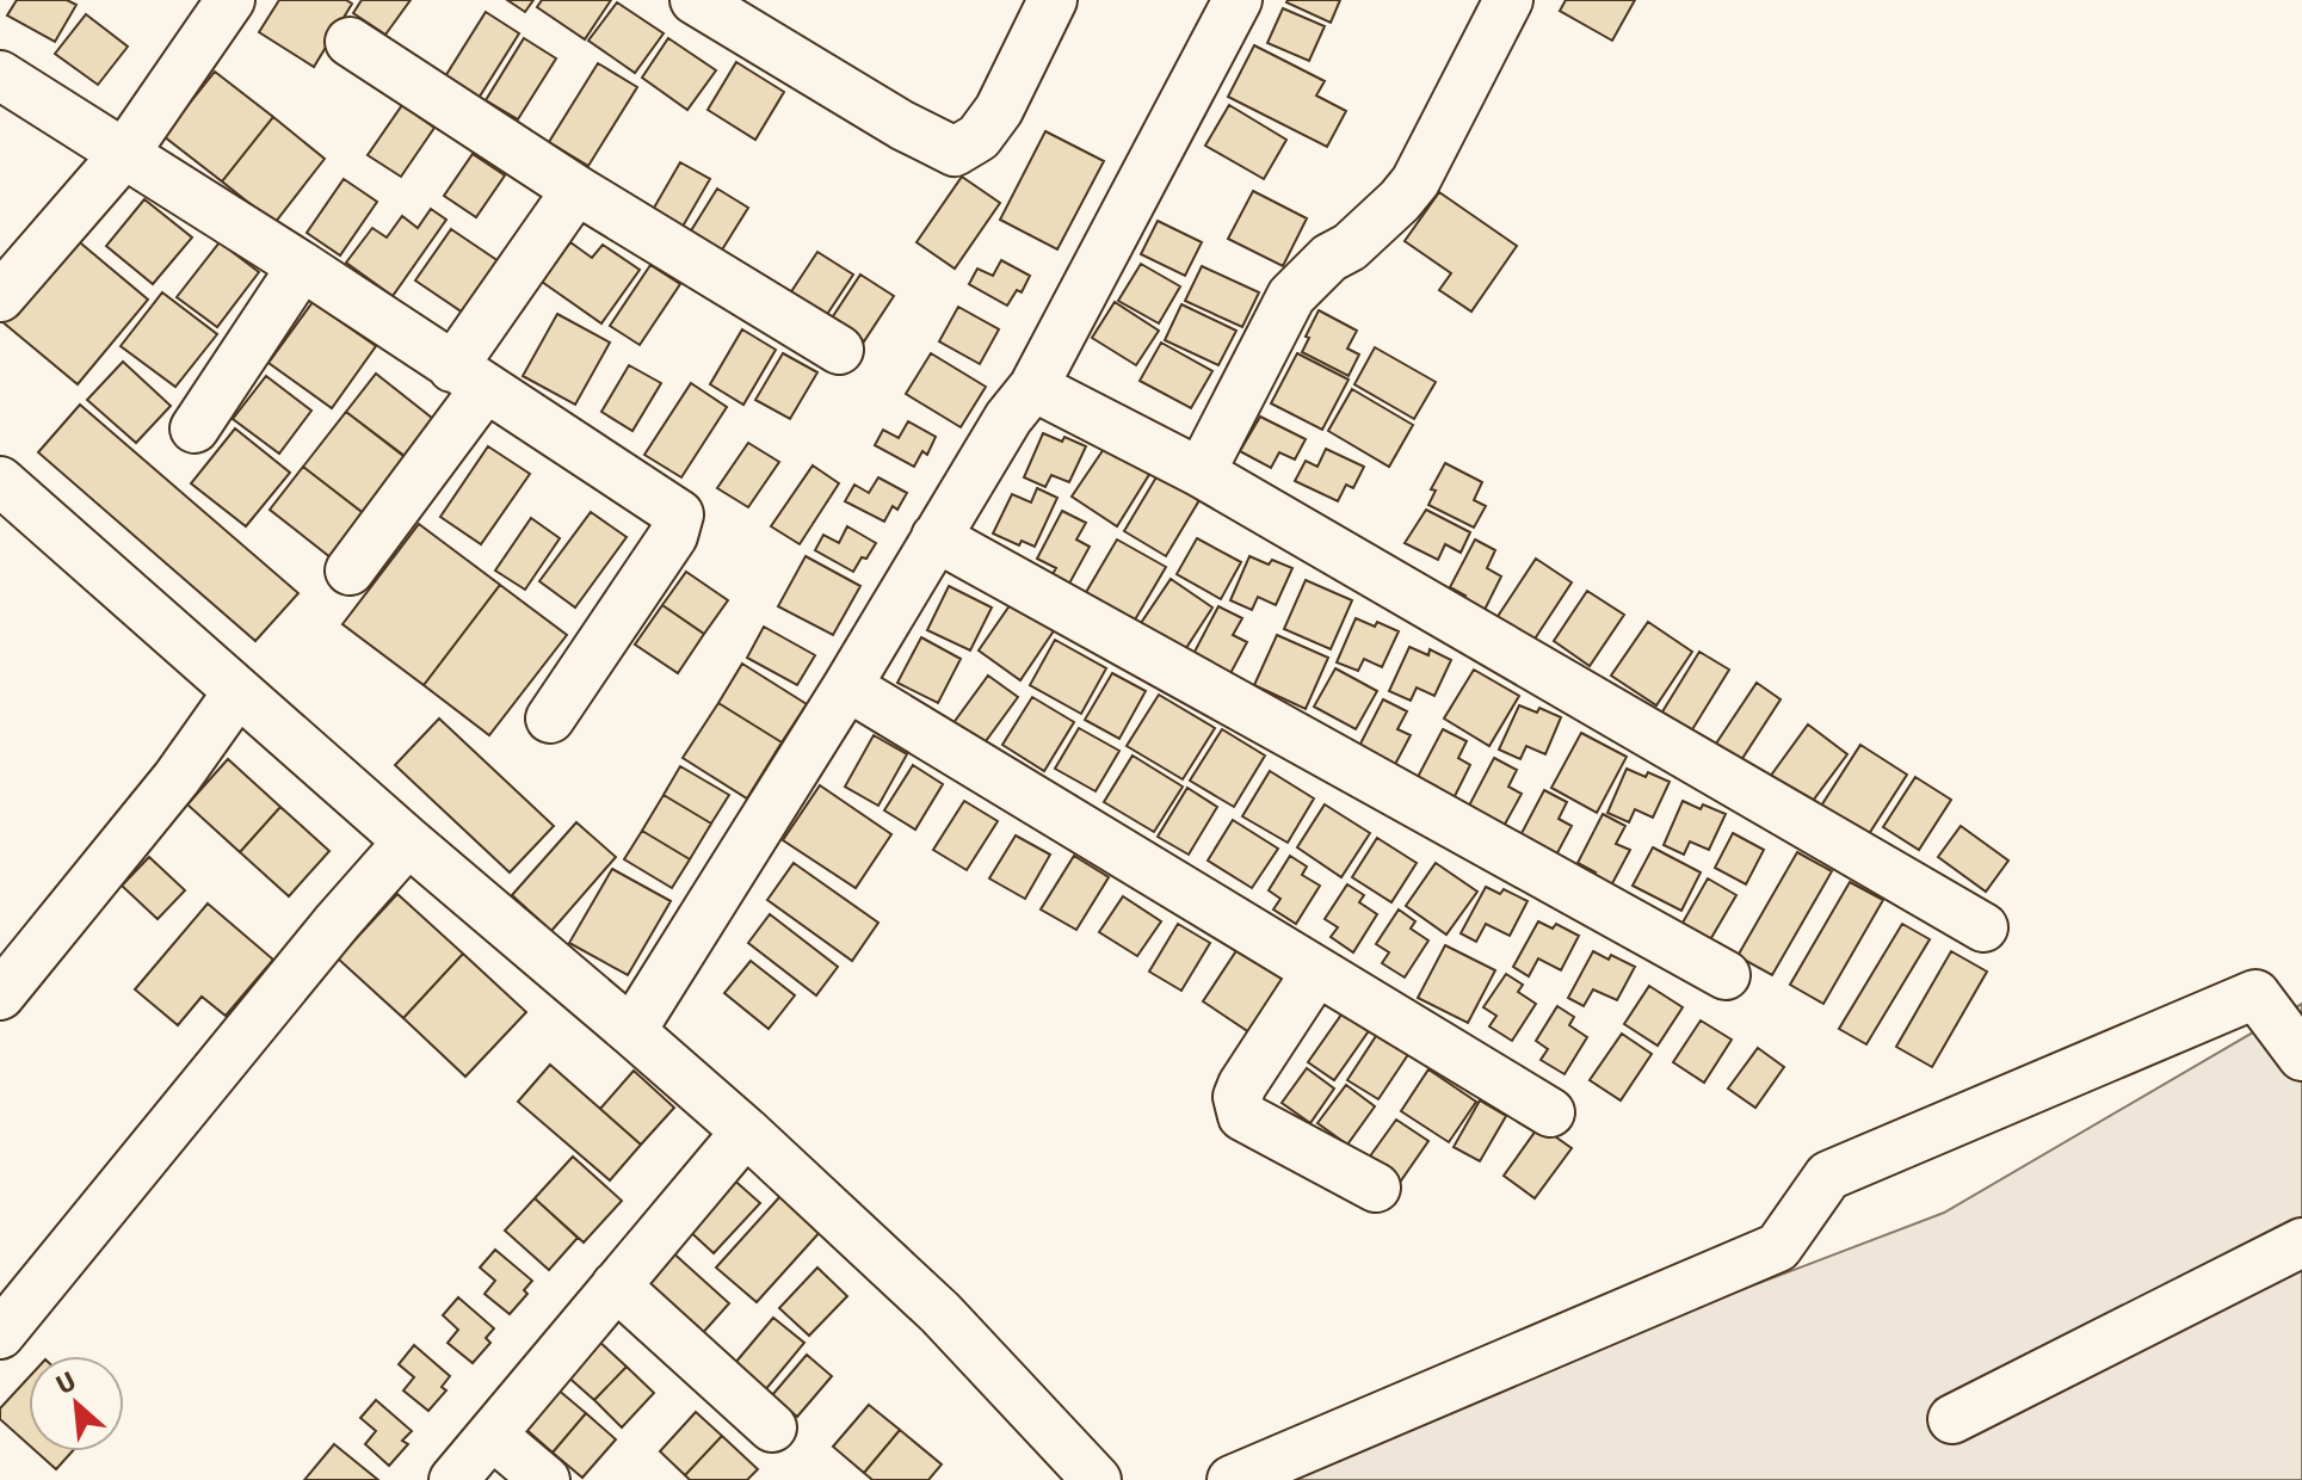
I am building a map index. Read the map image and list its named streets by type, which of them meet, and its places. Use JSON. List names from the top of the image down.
{
  "north": "top left"
}
